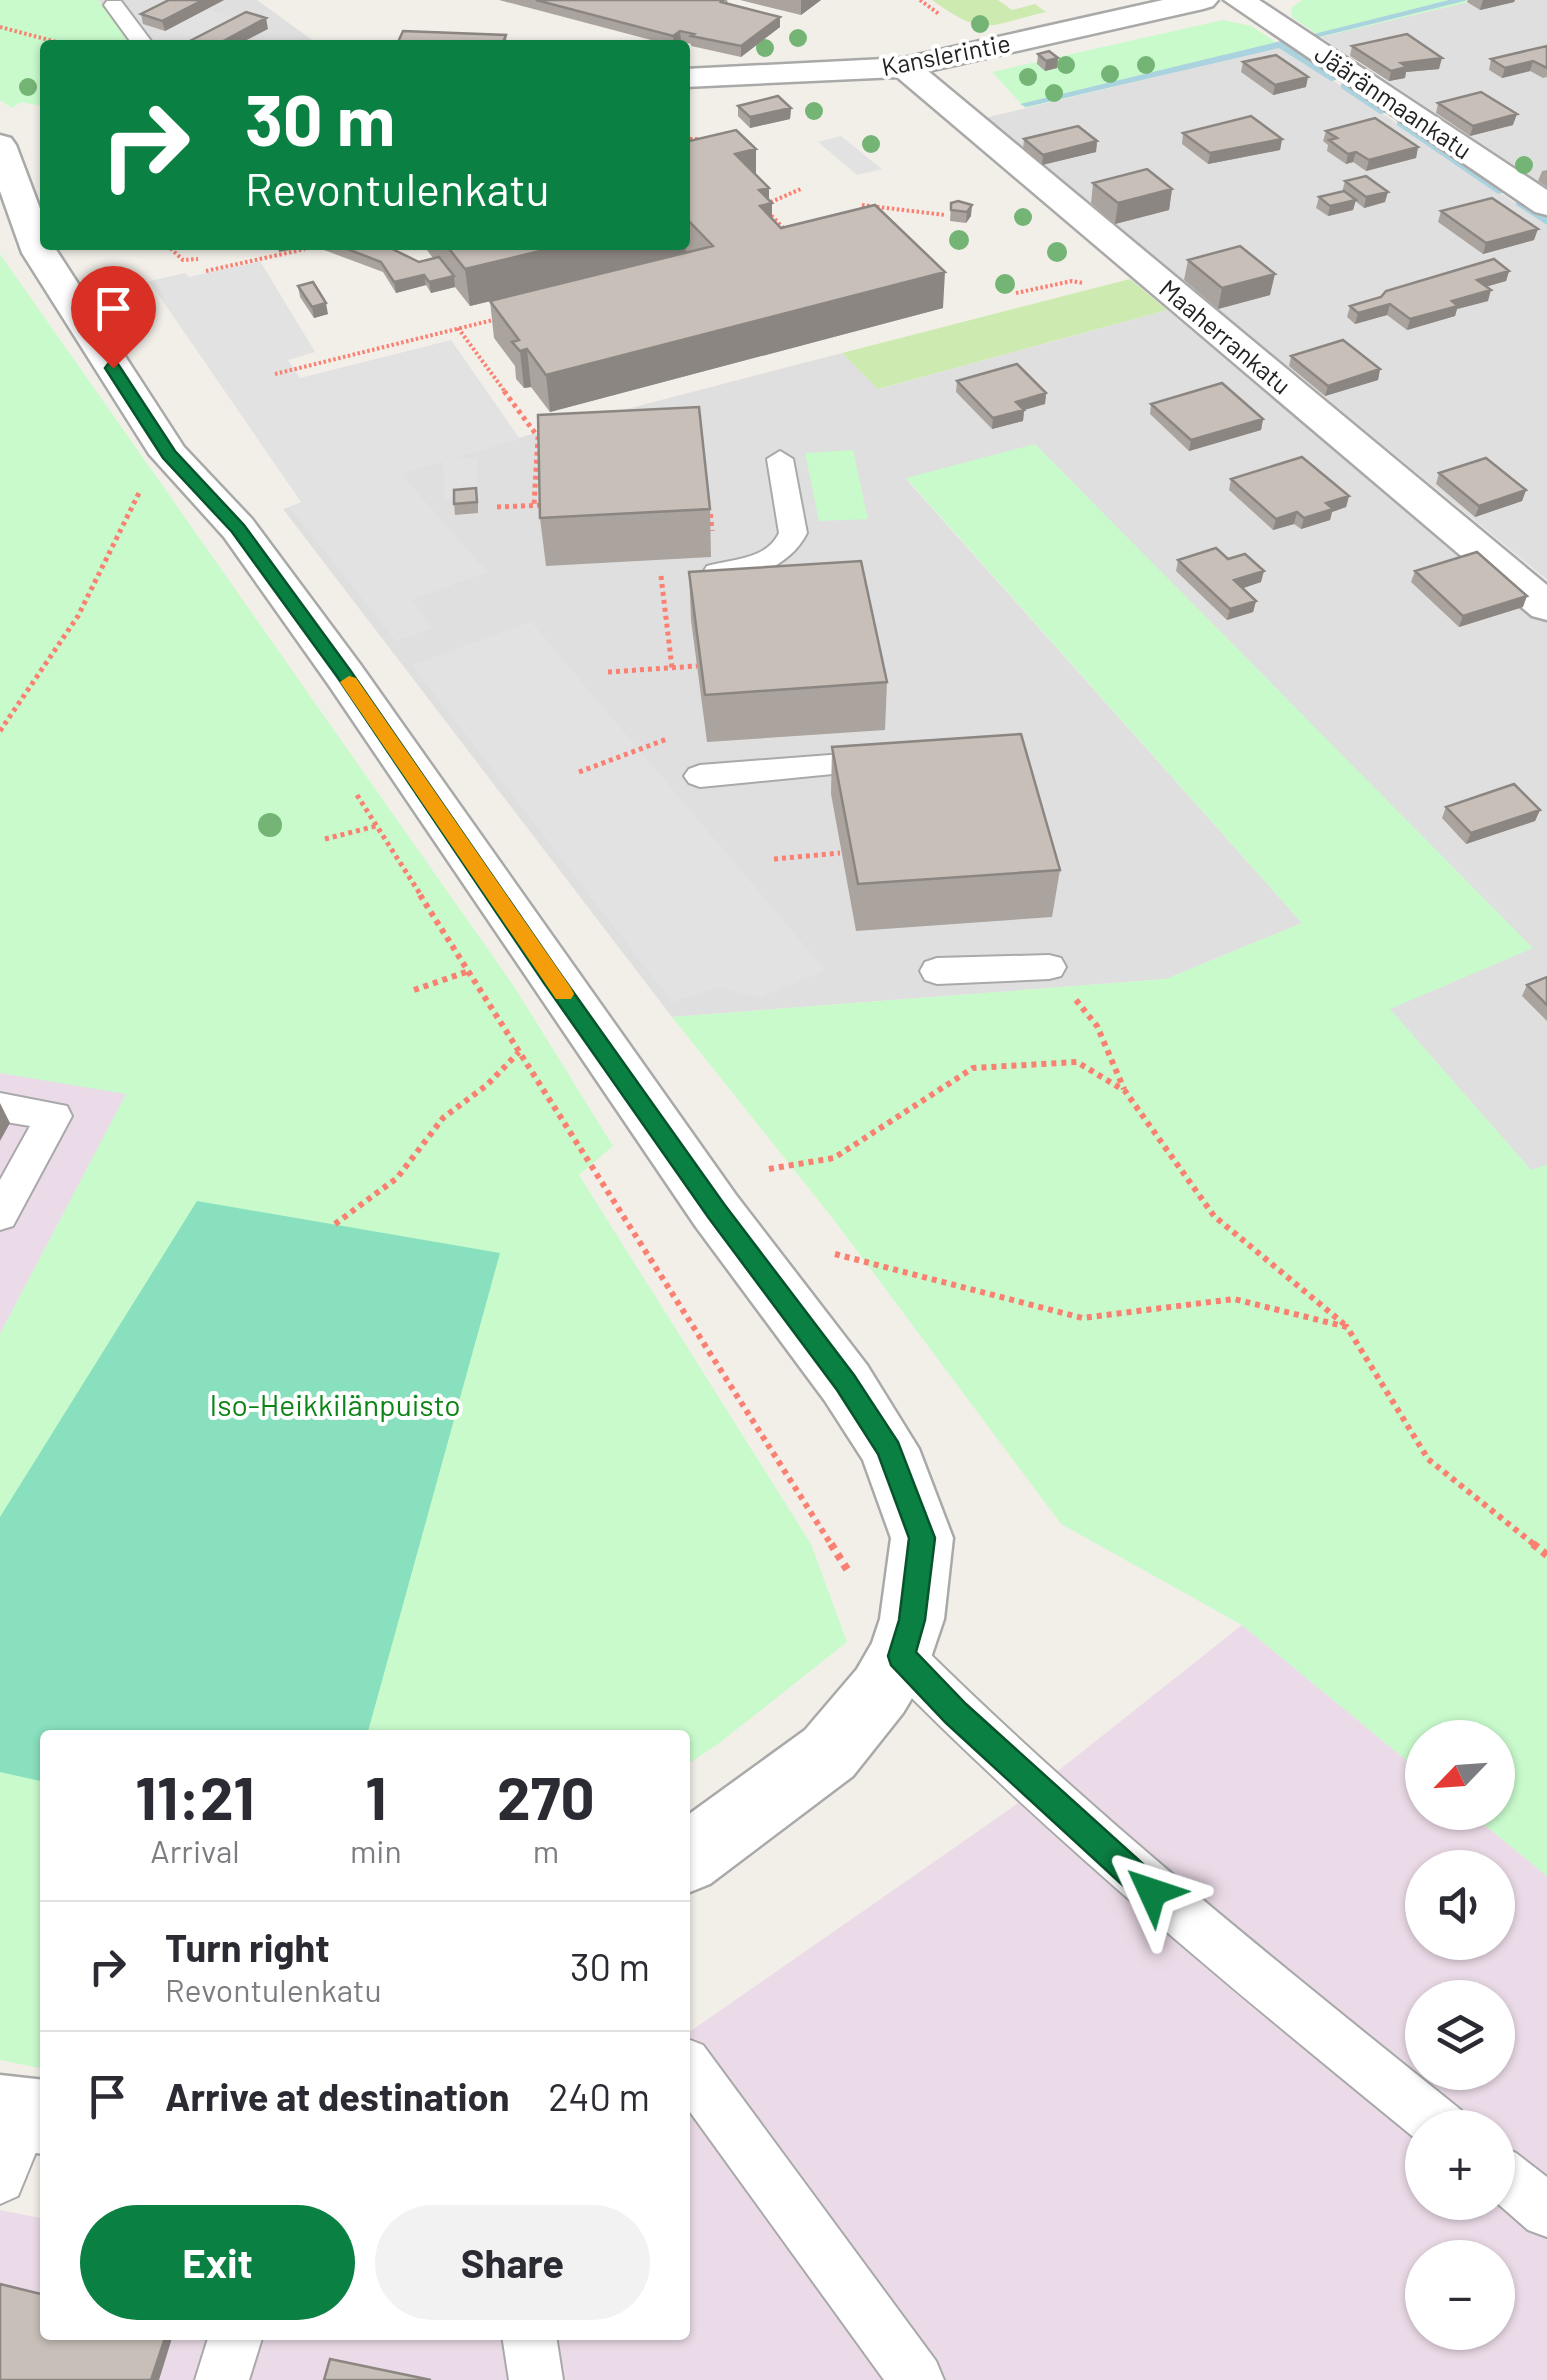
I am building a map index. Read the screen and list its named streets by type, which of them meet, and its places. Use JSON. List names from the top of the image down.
{
  "streets": {
    "street": ["Kanslerintie", "Jääränmaankatu", "Maaherrankatu"]
  },
  "crossings": [
    ["Kanslerintie", "Maaherrankatu"]
  ],
  "parks": ["Iso-Heikkilänpuisto"],
  "north": "bottom left",
  "page": {
    "turn": ["30 m", "Revontulenkatu"],
    "map_buttons": ["+", "−"],
    "eta": [
      "11:21",
      "Arrival",
      "1",
      "min",
      "270",
      "m"
    ],
    "list": [
      {
        "name": "Turn right",
        "note": "Revontulenkatu",
        "value": "30 m"
      },
      {
        "name": "Arrive at destination",
        "value": "240 m"
      }
    ],
    "buttons": ["Exit", "Share"]
  }
}
